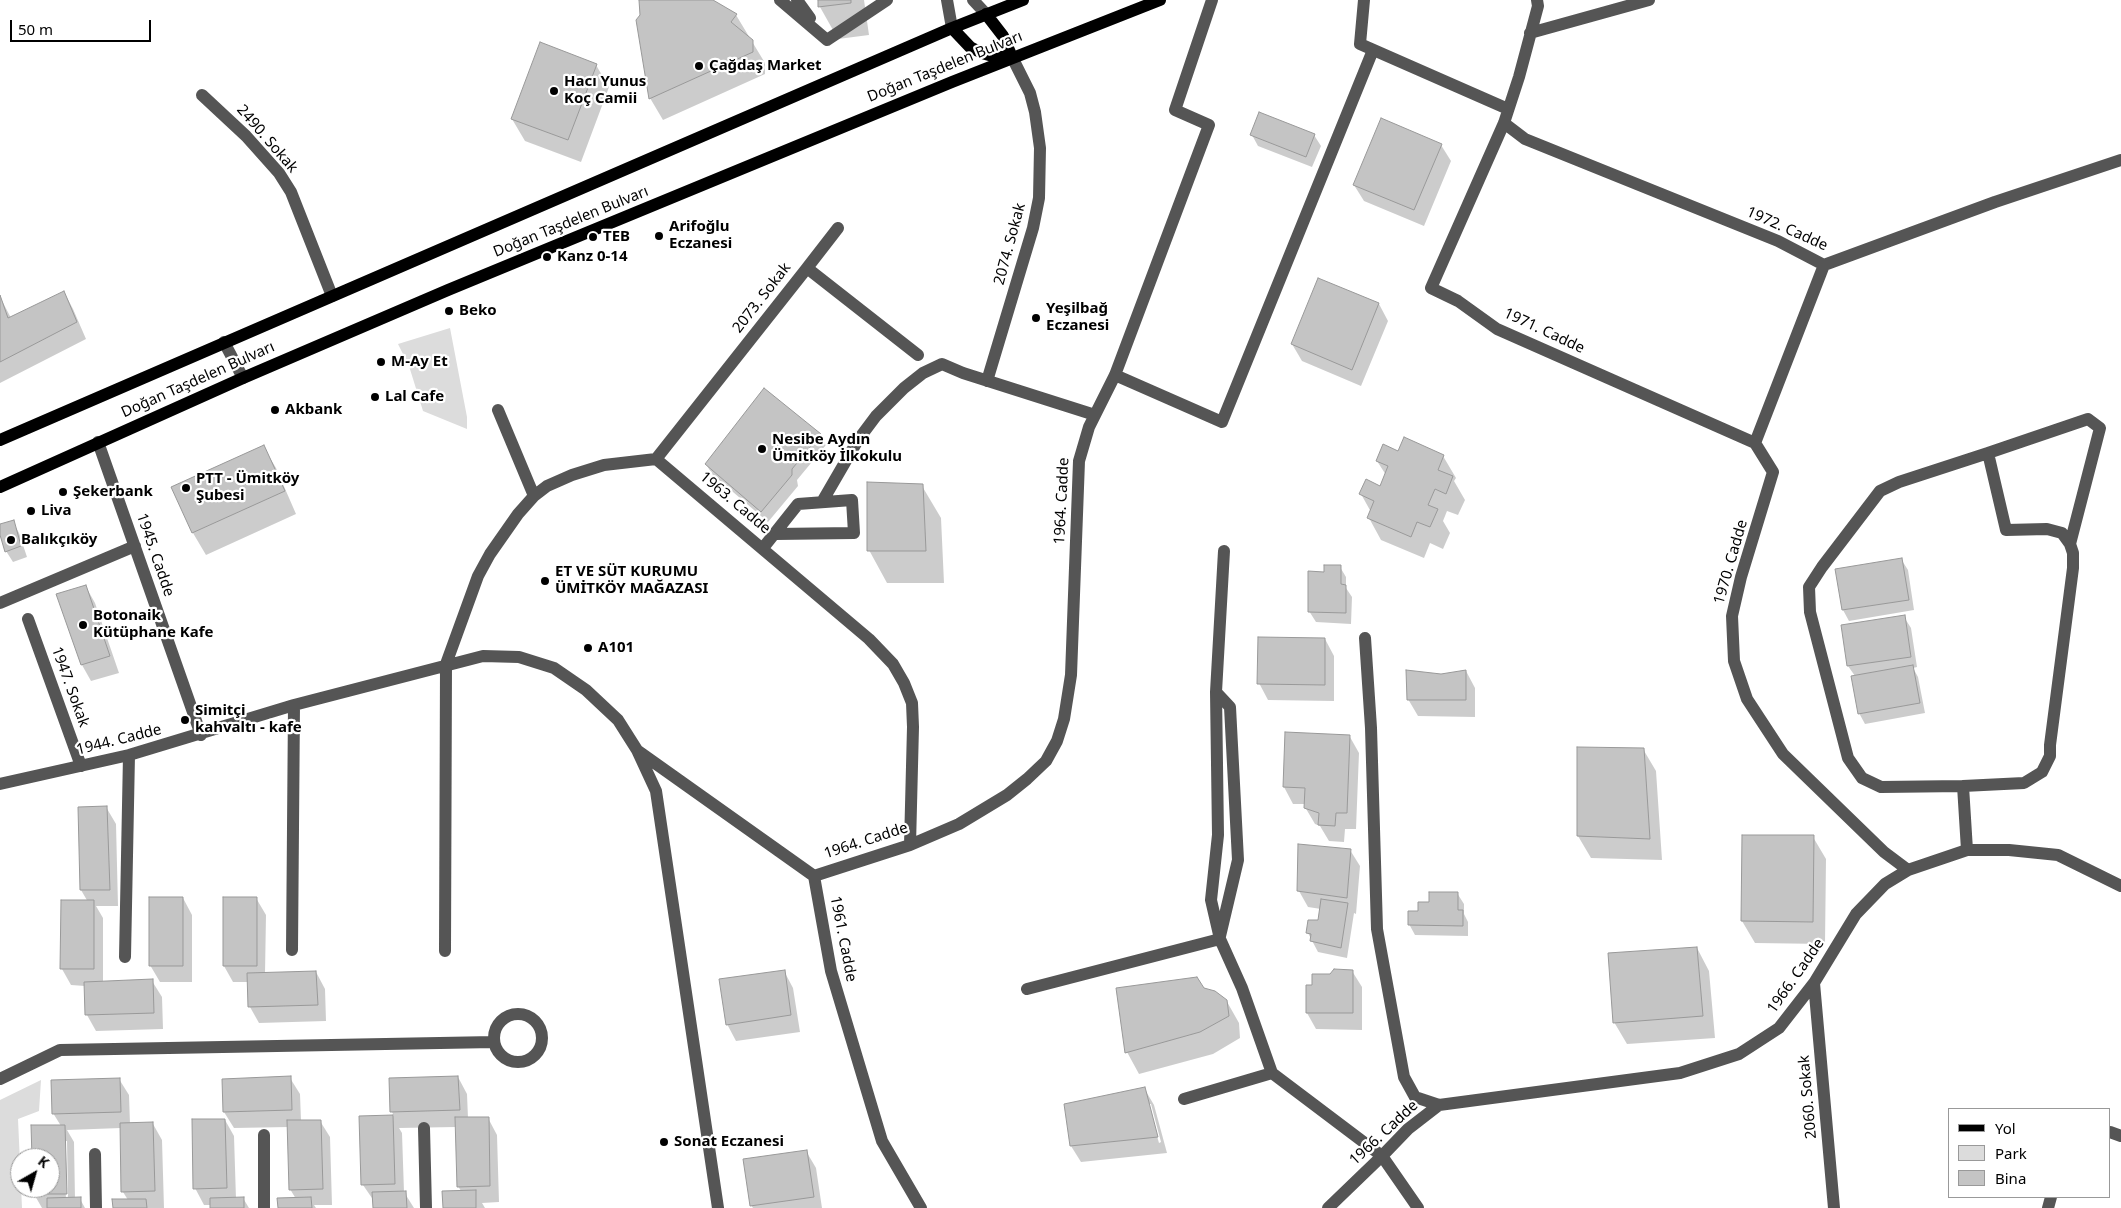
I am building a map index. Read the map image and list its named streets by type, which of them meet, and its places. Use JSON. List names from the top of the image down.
{
  "streets": {
    "main road": ["Doğan Taşdelen Bulvarı"],
    "street": [
      "2490. Sokak",
      "1972. Cadde",
      "2074. Sokak",
      "2073. Sokak",
      "1971. Cadde",
      "1964. Cadde",
      "1963. Cadde",
      "1945. Cadde",
      "1970. Cadde",
      "1947. Sokak",
      "1944. Cadde",
      "1961. Cadde",
      "1966. Cadde",
      "2060. Sokak"
    ]
  },
  "crossings": [
    ["Doğan Taşdelen Bulvarı", "2490. Sokak"],
    ["Doğan Taşdelen Bulvarı", "2074. Sokak"],
    ["Doğan Taşdelen Bulvarı", "1945. Cadde"],
    ["1972. Cadde", "1971. Cadde"],
    ["2073. Sokak", "1963. Cadde"],
    ["1971. Cadde", "1970. Cadde"],
    ["1964. Cadde", "1963. Cadde"],
    ["1964. Cadde", "1961. Cadde"],
    ["1945. Cadde", "1944. Cadde"],
    ["1970. Cadde", "1966. Cadde"],
    ["1947. Sokak", "1944. Cadde"],
    ["1966. Cadde", "2060. Sokak"]
  ],
  "places": [
    "Çağdaş Market",
    "Hacı Yunus Koç Camii",
    "Arifoğlu Eczanesi",
    "TEB",
    "Kanz 0-14",
    "Beko",
    "Yeşilbağ Eczanesi",
    "M-Ay Et",
    "Lal Cafe",
    "Akbank",
    "Nesibe Aydın Ümitköy İlkokulu",
    "PTT - Ümitköy Şubesi",
    "Şekerbank",
    "Liva",
    "Balıkçıköy",
    "ET VE SÜT KURUMU ÜMİTKÖY MAĞAZASI",
    "Botonaik Kütüphane Kafe",
    "A101",
    "Simitçi kahvaltı - kafe",
    "Sonat Eczanesi"
  ],
  "legend": ["Yol", "Park", "Bina"],
  "scale_bar": "50 m",
  "north": "top right"
}
